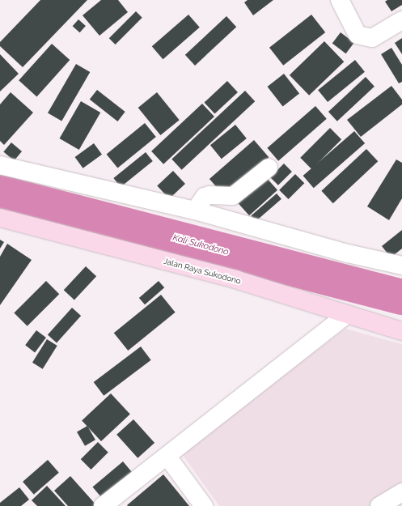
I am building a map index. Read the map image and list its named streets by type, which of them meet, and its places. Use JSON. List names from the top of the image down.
{
  "streets": {
    "main road": ["Jalan Raya Sukodono"]
  },
  "water": ["Kali Sukodono"]
}
